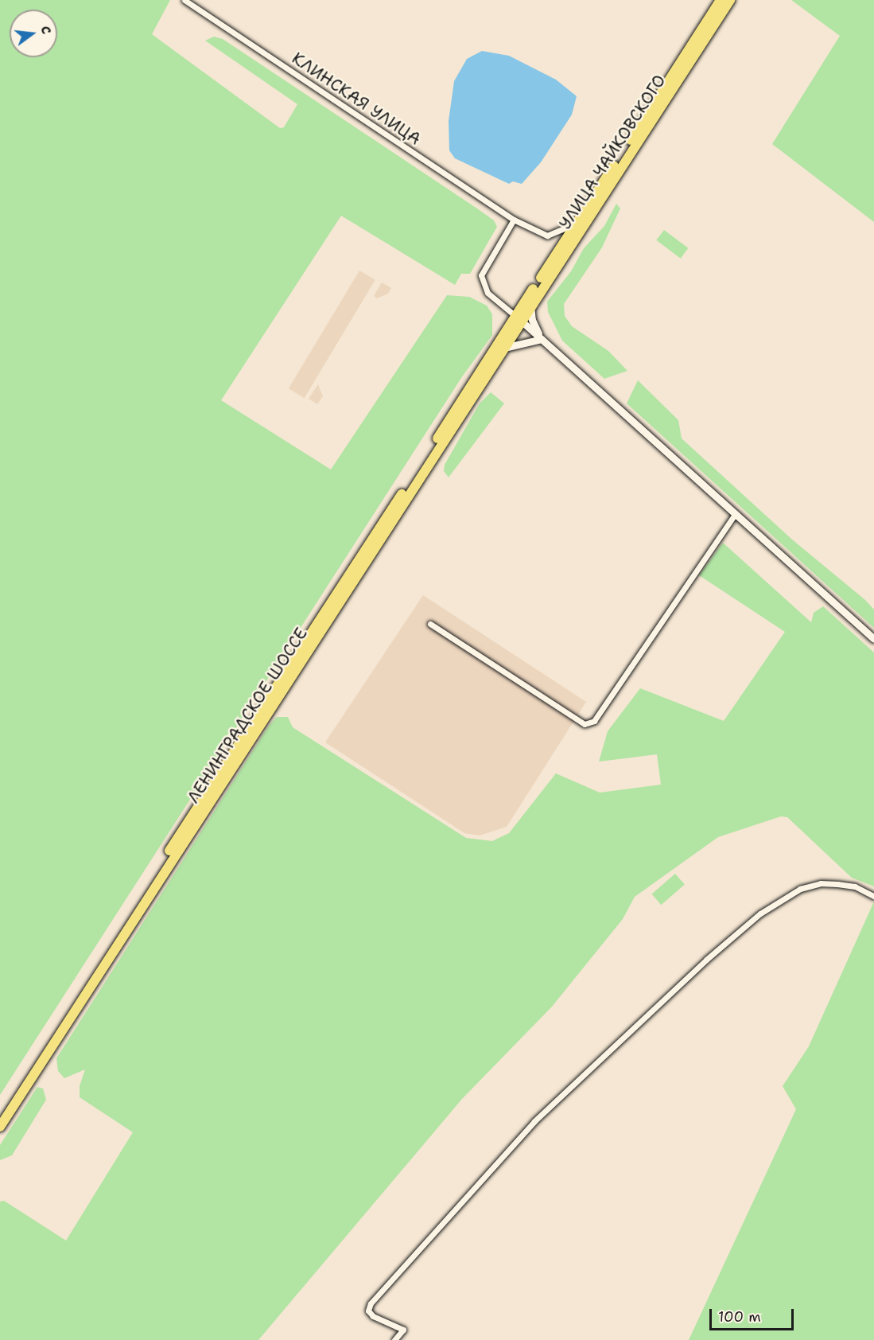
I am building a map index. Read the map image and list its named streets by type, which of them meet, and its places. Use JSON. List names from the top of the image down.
{
  "streets": {
    "highway": ["УЛИЦА ЧАЙКОВСКОГО", "ЛЕНИНГРАДСКОЕ ШОССЕ"],
    "street": ["КЛИНСКАЯ УЛИЦА"]
  },
  "crossings": [
    ["КЛИНСКАЯ УЛИЦА", "УЛИЦА ЧАЙКОВСКОГО"],
    ["УЛИЦА ЧАЙКОВСКОГО", "ЛЕНИНГРАДСКОЕ ШОССЕ"]
  ],
  "scale_bar": "100 m",
  "north": "right"
}
